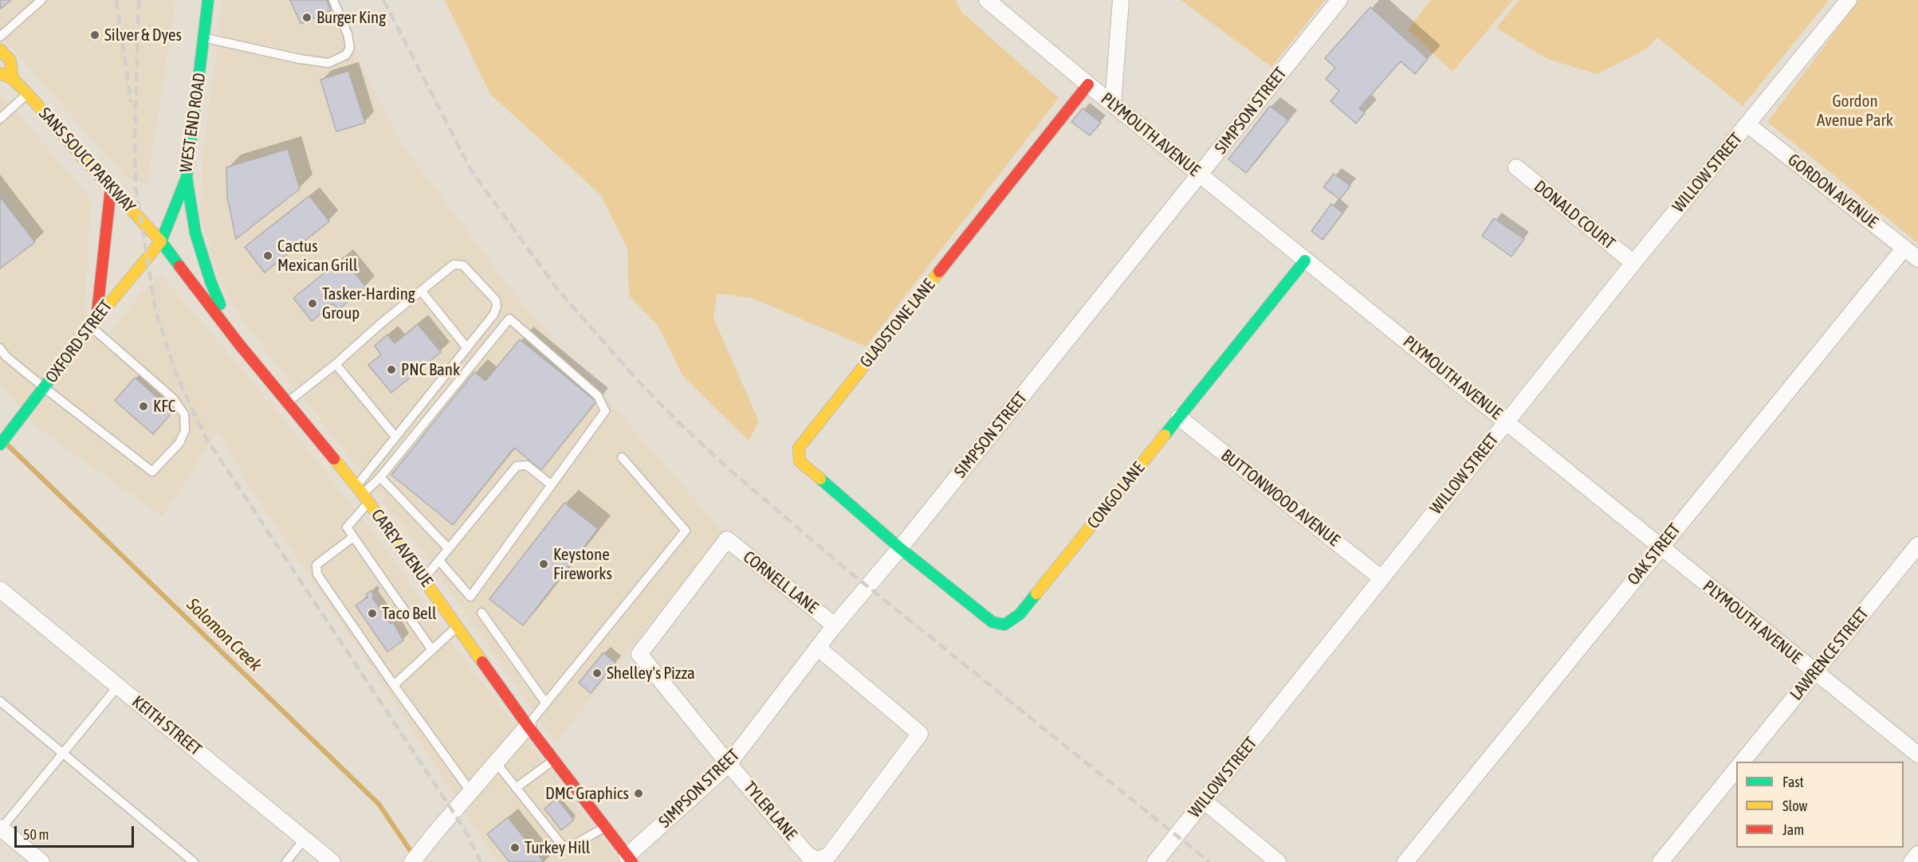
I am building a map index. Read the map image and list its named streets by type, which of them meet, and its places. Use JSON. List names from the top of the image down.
{
  "streets": {
    "street": [
      "SIMPSON STREET",
      "WEST END ROAD",
      "PLYMOUTH AVENUE",
      "SANS SOUCI PARKWAY",
      "WILLOW STREET",
      "GORDON AVENUE",
      "DONALD COURT",
      "GLADSTONE LANE",
      "OXFORD STREET",
      "CONGO LANE",
      "BUTTONWOOD AVENUE",
      "CAREY AVENUE",
      "OAK STREET",
      "CORNELL LANE",
      "LAWRENCE STREET",
      "KEITH STREET",
      "TYLER LANE"
    ]
  },
  "crossings": [
    ["SIMPSON STREET", "PLYMOUTH AVENUE"],
    ["SIMPSON STREET", "GLADSTONE LANE"],
    ["SIMPSON STREET", "CONGO LANE"],
    ["SIMPSON STREET", "CAREY AVENUE"],
    ["SIMPSON STREET", "CORNELL LANE"],
    ["SIMPSON STREET", "TYLER LANE"],
    ["WEST END ROAD", "SANS SOUCI PARKWAY"],
    ["WEST END ROAD", "OXFORD STREET"],
    ["WEST END ROAD", "CAREY AVENUE"],
    ["PLYMOUTH AVENUE", "WILLOW STREET"],
    ["PLYMOUTH AVENUE", "GLADSTONE LANE"],
    ["PLYMOUTH AVENUE", "CONGO LANE"],
    ["PLYMOUTH AVENUE", "OAK STREET"],
    ["PLYMOUTH AVENUE", "LAWRENCE STREET"],
    ["SANS SOUCI PARKWAY", "OXFORD STREET"],
    ["SANS SOUCI PARKWAY", "CAREY AVENUE"],
    ["WILLOW STREET", "GORDON AVENUE"],
    ["WILLOW STREET", "DONALD COURT"],
    ["WILLOW STREET", "BUTTONWOOD AVENUE"],
    ["GORDON AVENUE", "OAK STREET"],
    ["GLADSTONE LANE", "CONGO LANE"],
    ["OXFORD STREET", "CAREY AVENUE"],
    ["CONGO LANE", "BUTTONWOOD AVENUE"],
    ["CORNELL LANE", "TYLER LANE"]
  ],
  "water": ["Solomon Creek"],
  "parks": ["Gordon Avenue Park"],
  "places": [
    "Burger King",
    "Silver & Dyes",
    "Cactus Mexican Grill",
    "Tasker-Harding Group",
    "PNC Bank",
    "KFC",
    "Keystone Fireworks",
    "Taco Bell",
    "Shelley's Pizza",
    "DMC Graphics",
    "Turkey Hill"
  ],
  "legend": ["Fast", "Slow", "Jam"],
  "scale_bar": "50 m"
}
